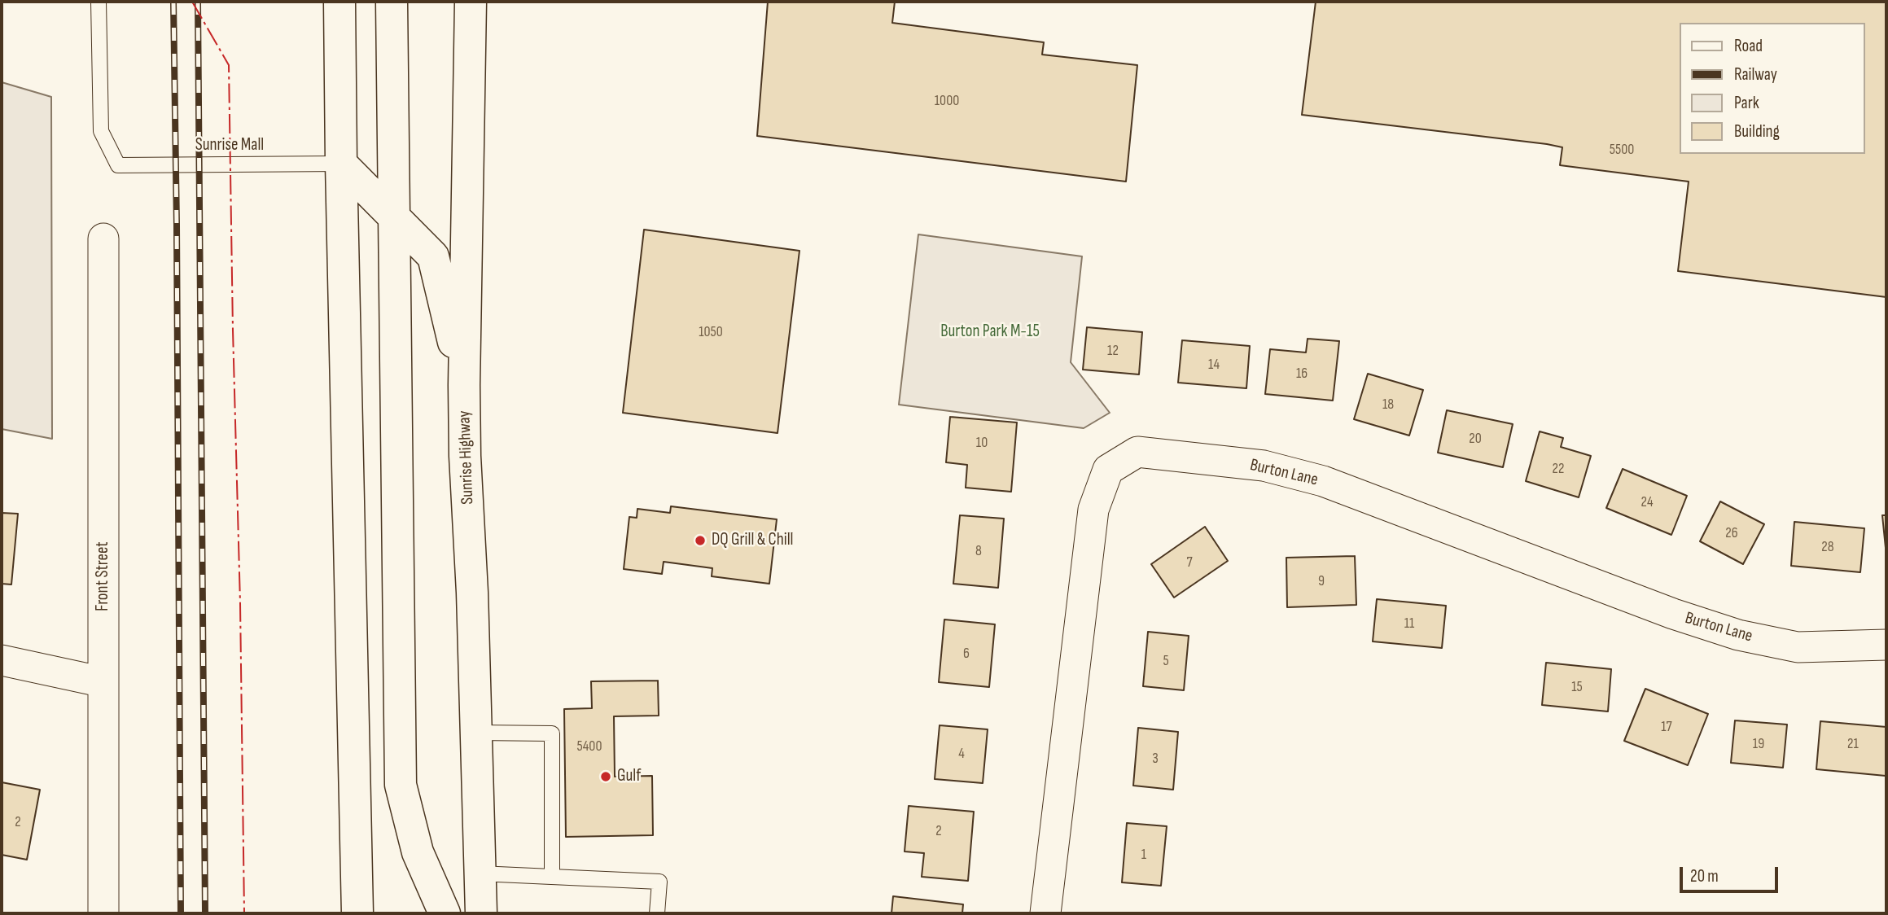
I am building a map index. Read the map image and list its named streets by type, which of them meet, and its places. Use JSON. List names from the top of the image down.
{
  "streets": {
    "highway": ["Sunrise Highway"],
    "street": ["Burton Lane", "Front Street"],
    "lane": ["Sunrise Mall"]
  },
  "parks": ["Burton Park M-15"],
  "places": ["DQ Grill & Chill", "Gulf"],
  "house_numbers": [
    "1000",
    "5500",
    "1050",
    "12",
    "14",
    "16",
    "18",
    "20",
    "10",
    "22",
    "24",
    "26",
    "28",
    "8",
    "7",
    "9",
    "11",
    "6",
    "5",
    "15",
    "17",
    "19",
    "21",
    "5400",
    "4",
    "3",
    "2",
    "2",
    "1"
  ],
  "legend": [
    "Road",
    "Railway",
    "Park",
    "Building"
  ],
  "scale_bar": "20 m"
}
